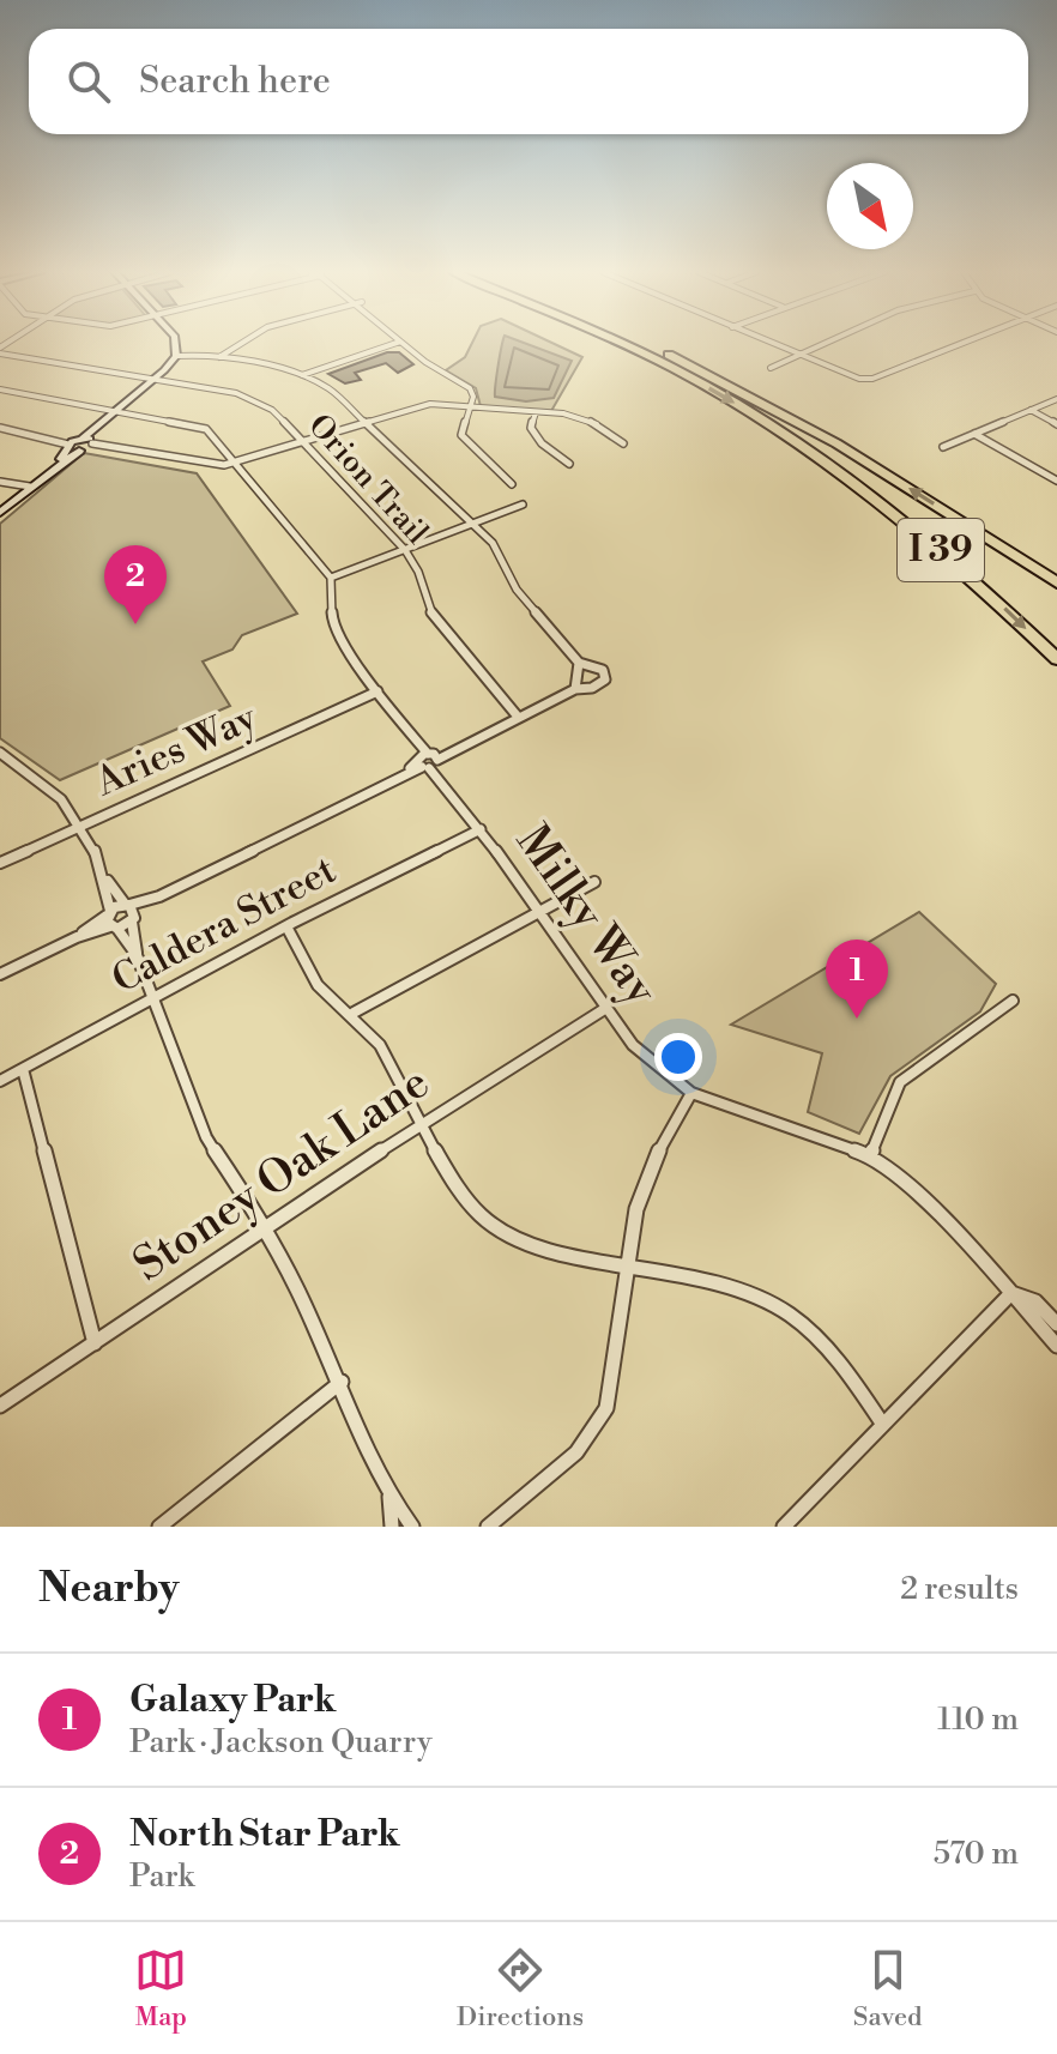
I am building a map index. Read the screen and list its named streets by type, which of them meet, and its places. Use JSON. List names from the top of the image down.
{
  "streets": {
    "highway": ["I 39"],
    "street": [
      "Orion Trail",
      "Aries Way",
      "Milky Way",
      "Caldera Street",
      "Stoney Oak Lane"
    ]
  },
  "crossings": [
    ["Aries Way", "Milky Way"],
    ["Milky Way", "Caldera Street"],
    ["Milky Way", "Stoney Oak Lane"]
  ],
  "north": "bottom right",
  "page": {
    "search": "Search here",
    "pins": ["2", "1"],
    "heading": ["Nearby", "2 results"],
    "list": [
      {
        "mark": "1",
        "name": "Galaxy Park",
        "note": "Park · Jackson Quarry",
        "value": "110 m"
      },
      {
        "mark": "2",
        "name": "North Star Park",
        "note": "Park",
        "value": "570 m"
      }
    ],
    "nav": ["Map", "Directions", "Saved"]
  }
}
